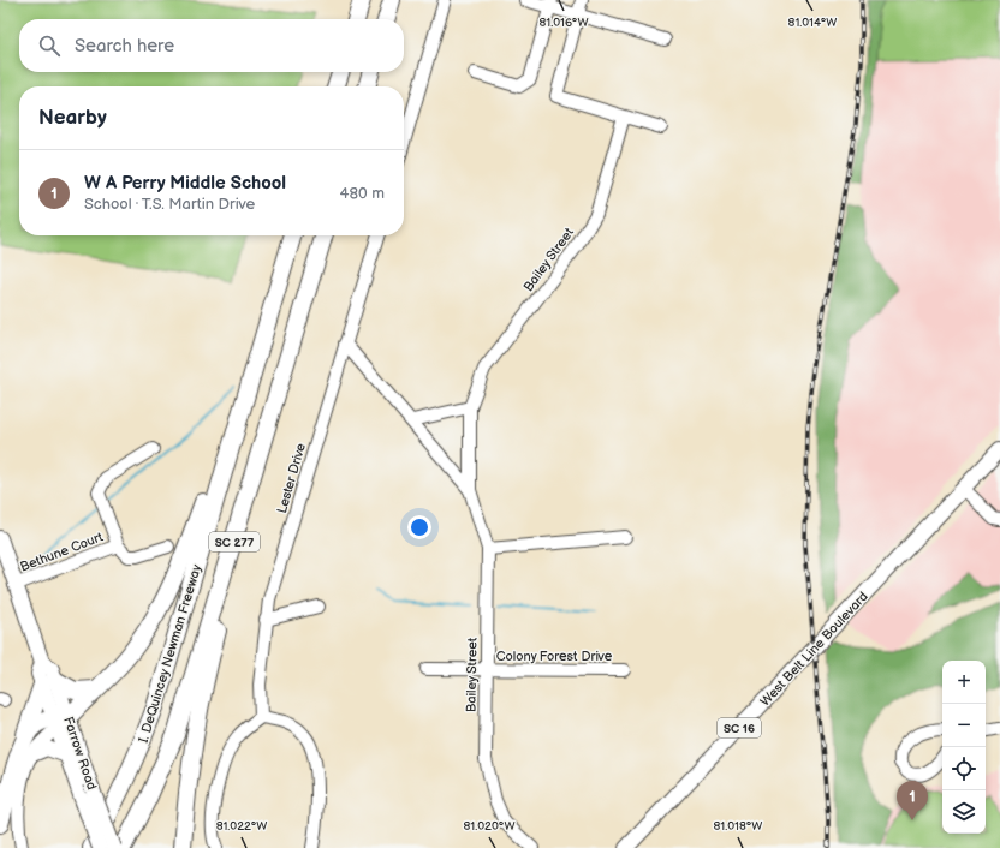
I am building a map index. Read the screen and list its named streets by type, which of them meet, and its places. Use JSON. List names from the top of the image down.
{
  "streets": {
    "highway": ["SC 277", "I. DeQuincey Newman Freeway"],
    "main road": ["West Belt Line Boulevard", "SC 16", "Farrow Road"],
    "street": [
      "Bailey Street",
      "Lester Drive",
      "Bethune Court",
      "Colony Forest Drive"
    ]
  },
  "crossings": [
    ["Bailey Street", "Lester Drive"],
    ["Bailey Street", "Colony Forest Drive"],
    ["Bethune Court", "Farrow Road"]
  ],
  "page": {
    "search": "Search here",
    "heading": "Nearby",
    "list": [
      {
        "mark": "1",
        "name": "W A Perry Middle School",
        "note": "School · T.S. Martin Drive",
        "value": "480 m"
      }
    ],
    "map_buttons": ["+", "−"],
    "pins": "1"
  },
  "coordinates": [
    "81.016°W",
    "81.014°W",
    "81.022°W",
    "81.020°W",
    "81.018°W"
  ]
}
